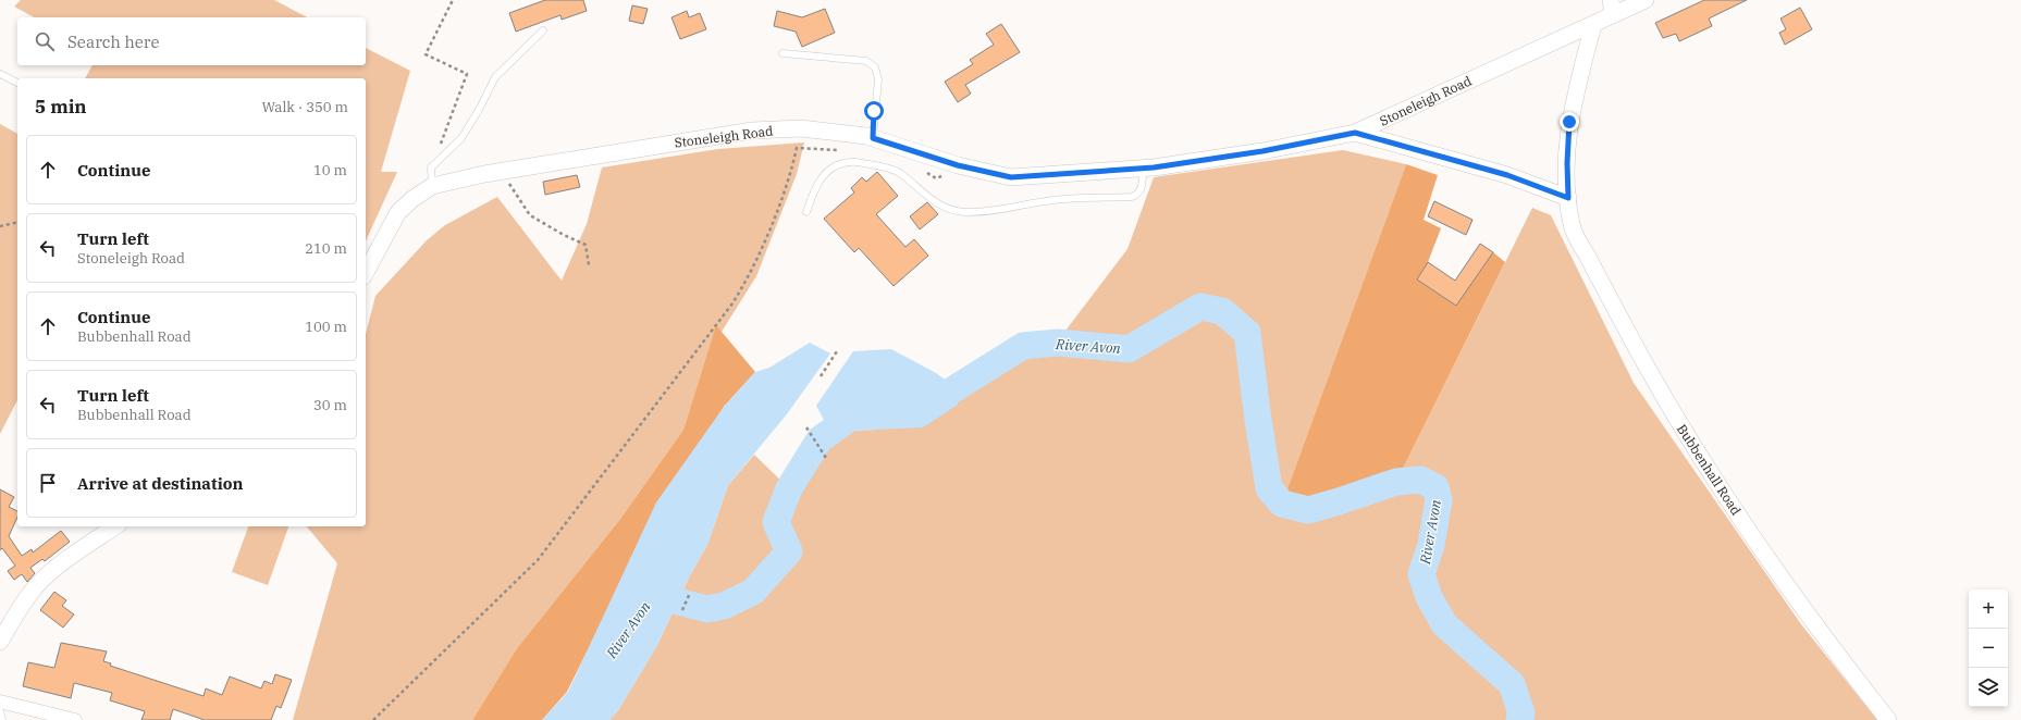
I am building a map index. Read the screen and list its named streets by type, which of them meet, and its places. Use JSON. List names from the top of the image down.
{
  "streets": {
    "street": ["Stoneleigh Road", "Bubbenhall Road"]
  },
  "crossings": [
    ["Stoneleigh Road", "Bubbenhall Road"]
  ],
  "water": ["River Avon"],
  "page": {
    "search": "Search here",
    "heading": ["5 min", "Walk · 350 m"],
    "list": [
      ["Continue", "10 m"],
      ["Turn left", "Stoneleigh Road", "210 m"],
      ["Continue", "Bubbenhall Road", "100 m"],
      ["Turn left", "Bubbenhall Road", "30 m"],
      "Arrive at destination"
    ],
    "map_buttons": ["+", "−"]
  }
}
